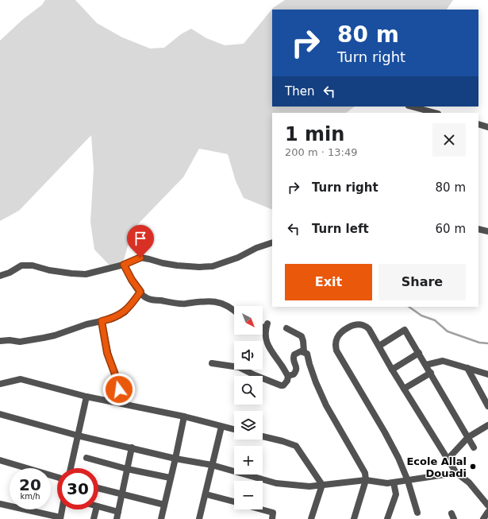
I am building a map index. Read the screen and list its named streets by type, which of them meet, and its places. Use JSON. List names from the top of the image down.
{
  "places": ["Ecole Allal Douadi"],
  "north": "bottom right",
  "page": {
    "turn": ["80 m", "Turn right"],
    "then": "Then",
    "heading": ["1 min", "200 m · 13:49"],
    "list": [
      {
        "name": "Turn right",
        "value": "80 m"
      },
      {
        "name": "Turn left",
        "value": "60 m"
      }
    ],
    "buttons": ["Exit", "Share"],
    "map_buttons": ["+", "−"],
    "speed": "20 km/h",
    "limit": "30"
  }
}
